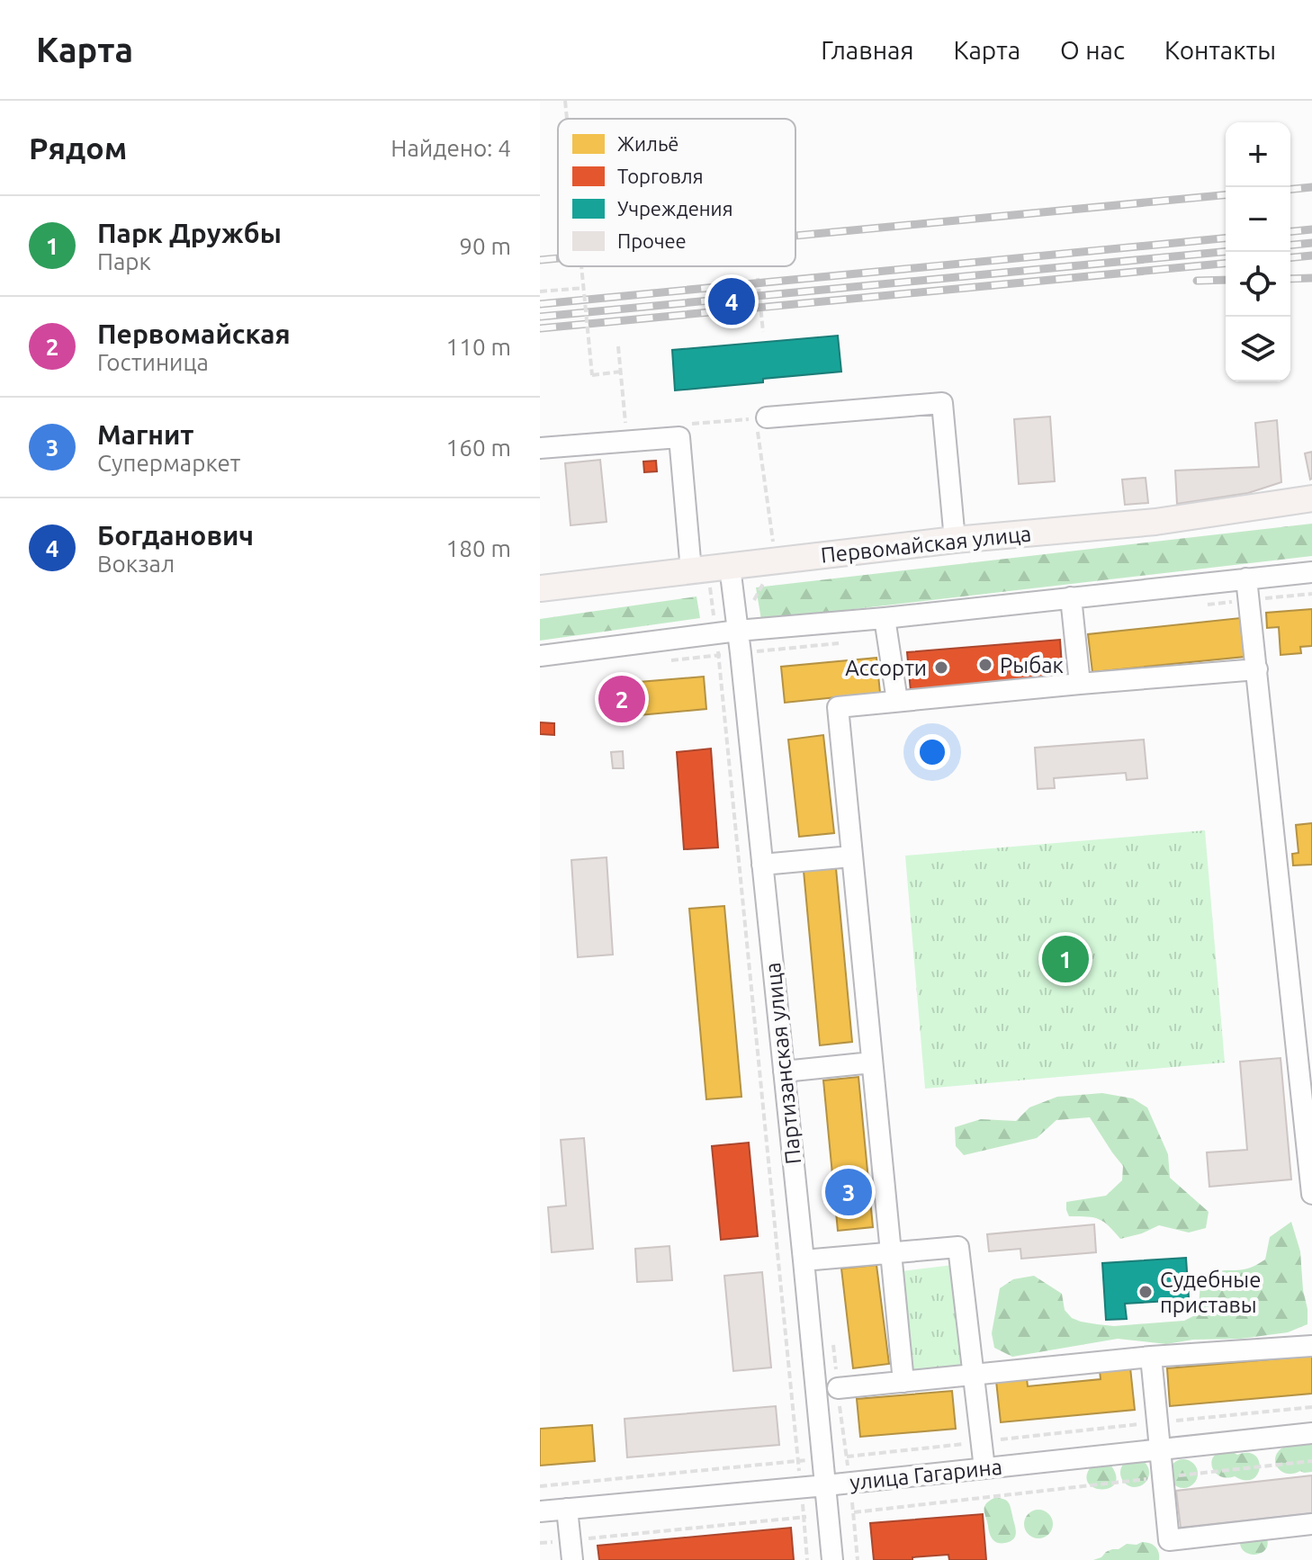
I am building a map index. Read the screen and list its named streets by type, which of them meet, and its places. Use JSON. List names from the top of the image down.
{
  "streets": {
    "main road": ["Первомайская улица"],
    "street": ["Партизанская улица", "улица Гагарина"]
  },
  "crossings": [
    ["Первомайская улица", "Партизанская улица"],
    ["Партизанская улица", "улица Гагарина"]
  ],
  "places": ["Рыбак", "Ассорти", "Судебные приставы"],
  "legend": [
    "Жильё",
    "Торговля",
    "Учреждения",
    "Прочее"
  ],
  "page": {
    "header": "Карта",
    "nav": [
      "Главная",
      "Карта",
      "О нас",
      "Контакты"
    ],
    "heading": ["Рядом", "Найдено: 4"],
    "map_buttons": ["+", "−"],
    "list": [
      {
        "mark": "1",
        "name": "Парк Дружбы",
        "note": "Парк",
        "value": "90 m"
      },
      {
        "mark": "2",
        "name": "Первомайская",
        "note": "Гостиница",
        "value": "110 m"
      },
      {
        "mark": "3",
        "name": "Магнит",
        "note": "Супермаркет",
        "value": "160 m"
      },
      {
        "mark": "4",
        "name": "Богданович",
        "note": "Вокзал",
        "value": "180 m"
      }
    ],
    "pins": [
      "4",
      "2",
      "1",
      "3"
    ]
  }
}
